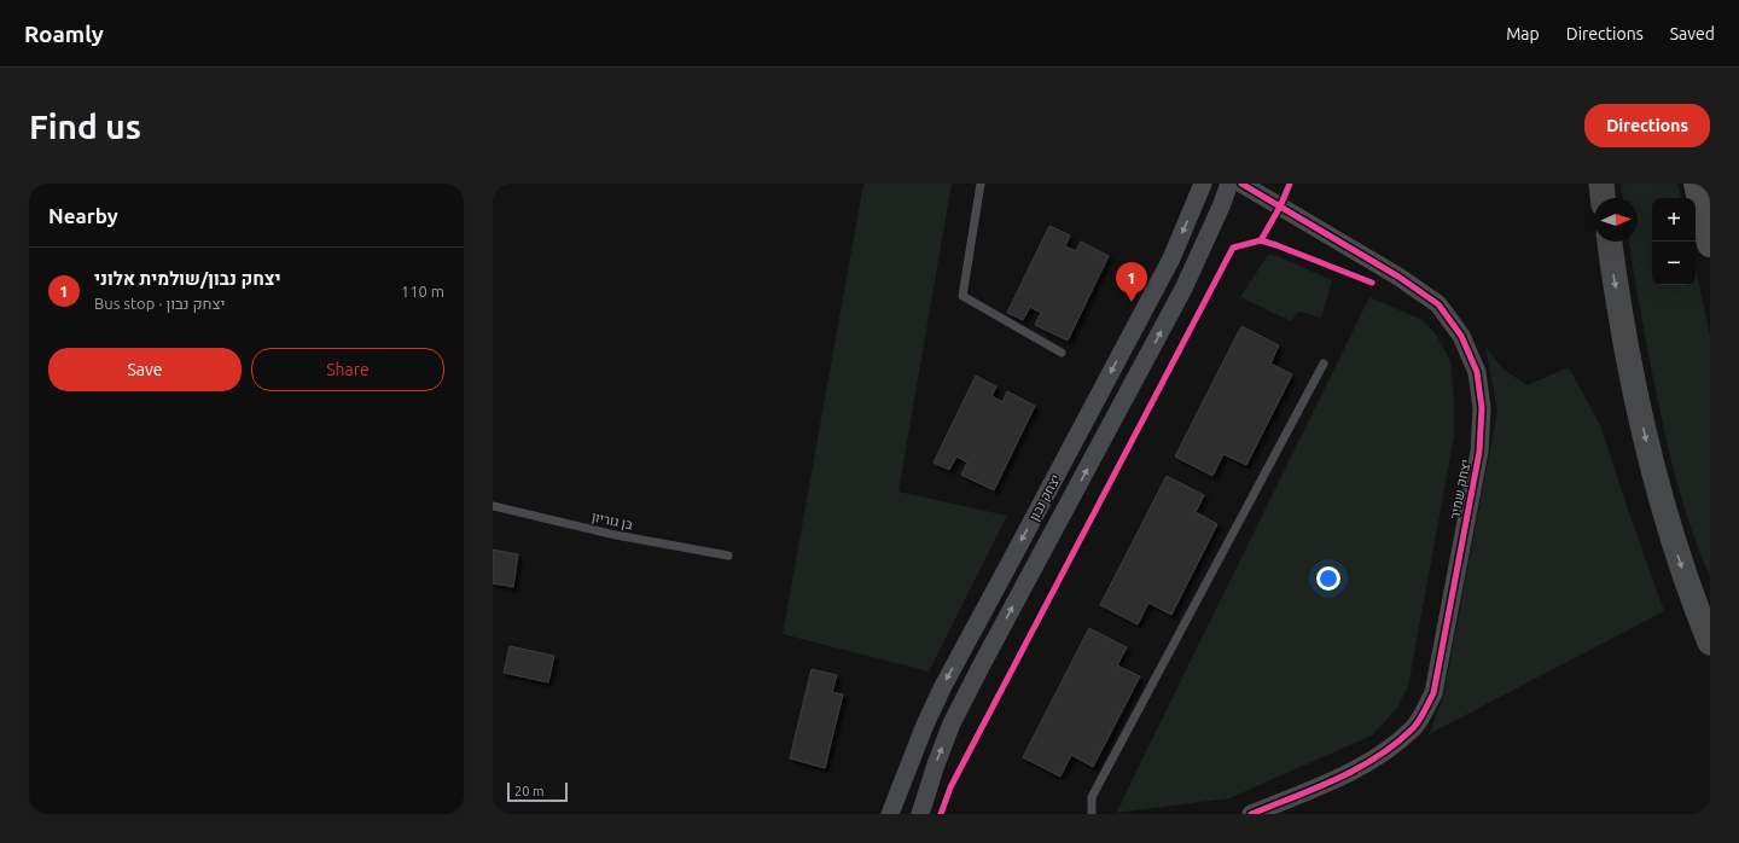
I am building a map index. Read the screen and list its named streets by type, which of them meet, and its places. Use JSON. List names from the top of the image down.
{
  "streets": {
    "street": ["יצחק שמיר", "יצחק נבון"],
    "lane": ["בן גוריון"]
  },
  "scale_bar": "20 m",
  "north": "right",
  "page": {
    "header": "Roamly",
    "nav": ["Map", "Directions", "Saved"],
    "buttons": [
      "Directions",
      ["Save", "Share"]
    ],
    "title": "Find us",
    "heading": "Nearby",
    "map_buttons": ["+", "−"],
    "list": [
      {
        "mark": "1",
        "name": "יצחק נבון/שולמית אלוני",
        "note": "Bus stop · יצחק נבון",
        "value": "110 m"
      }
    ],
    "pins": "1",
    "scale": "20 m"
  }
}
